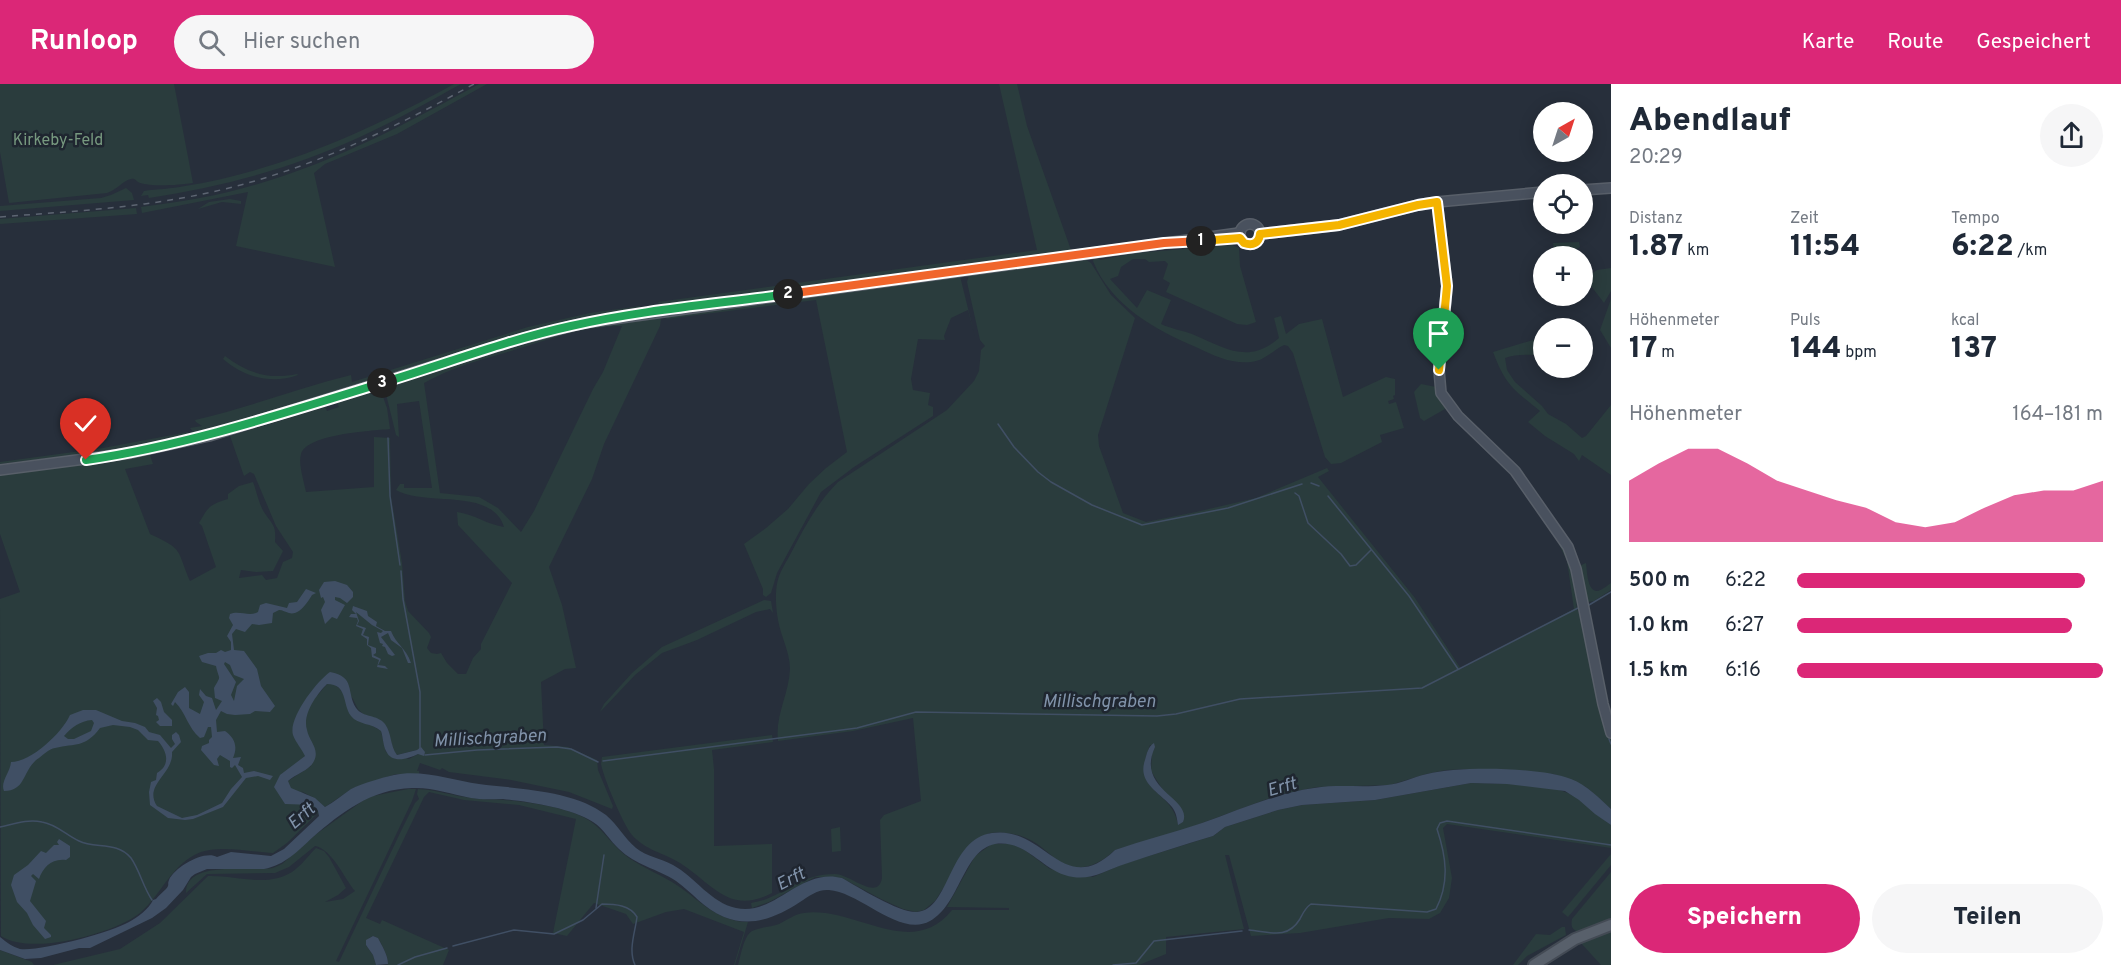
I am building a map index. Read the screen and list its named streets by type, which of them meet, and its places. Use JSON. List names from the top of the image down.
{
  "water": ["Millischgraben", "Erft"],
  "parks": ["Kirkeby-Feld"],
  "north": "top right",
  "page": {
    "header": "Runloop",
    "search": "Hier suchen",
    "nav": ["Karte", "Route", "Gespeichert"],
    "heading": ["Abendlauf", "20:29"],
    "map_buttons": ["+", "−"],
    "stats": [
      ["Distanz", "1.87 km"],
      ["Zeit", "11:54"],
      ["Tempo", "6:22 /km"],
      ["Höhenmeter", "17 m"],
      ["Puls", "144 bpm"],
      ["kcal", "137"]
    ],
    "pins": ["1", "2", "3"],
    "chart": ["Höhenmeter", "164–181 m"],
    "list": [
      {
        "name": "500 m",
        "note": "6:22"
      },
      {
        "name": "1.0 km",
        "note": "6:27"
      },
      {
        "name": "1.5 km",
        "note": "6:16"
      }
    ],
    "buttons": ["Speichern", "Teilen"]
  }
}
